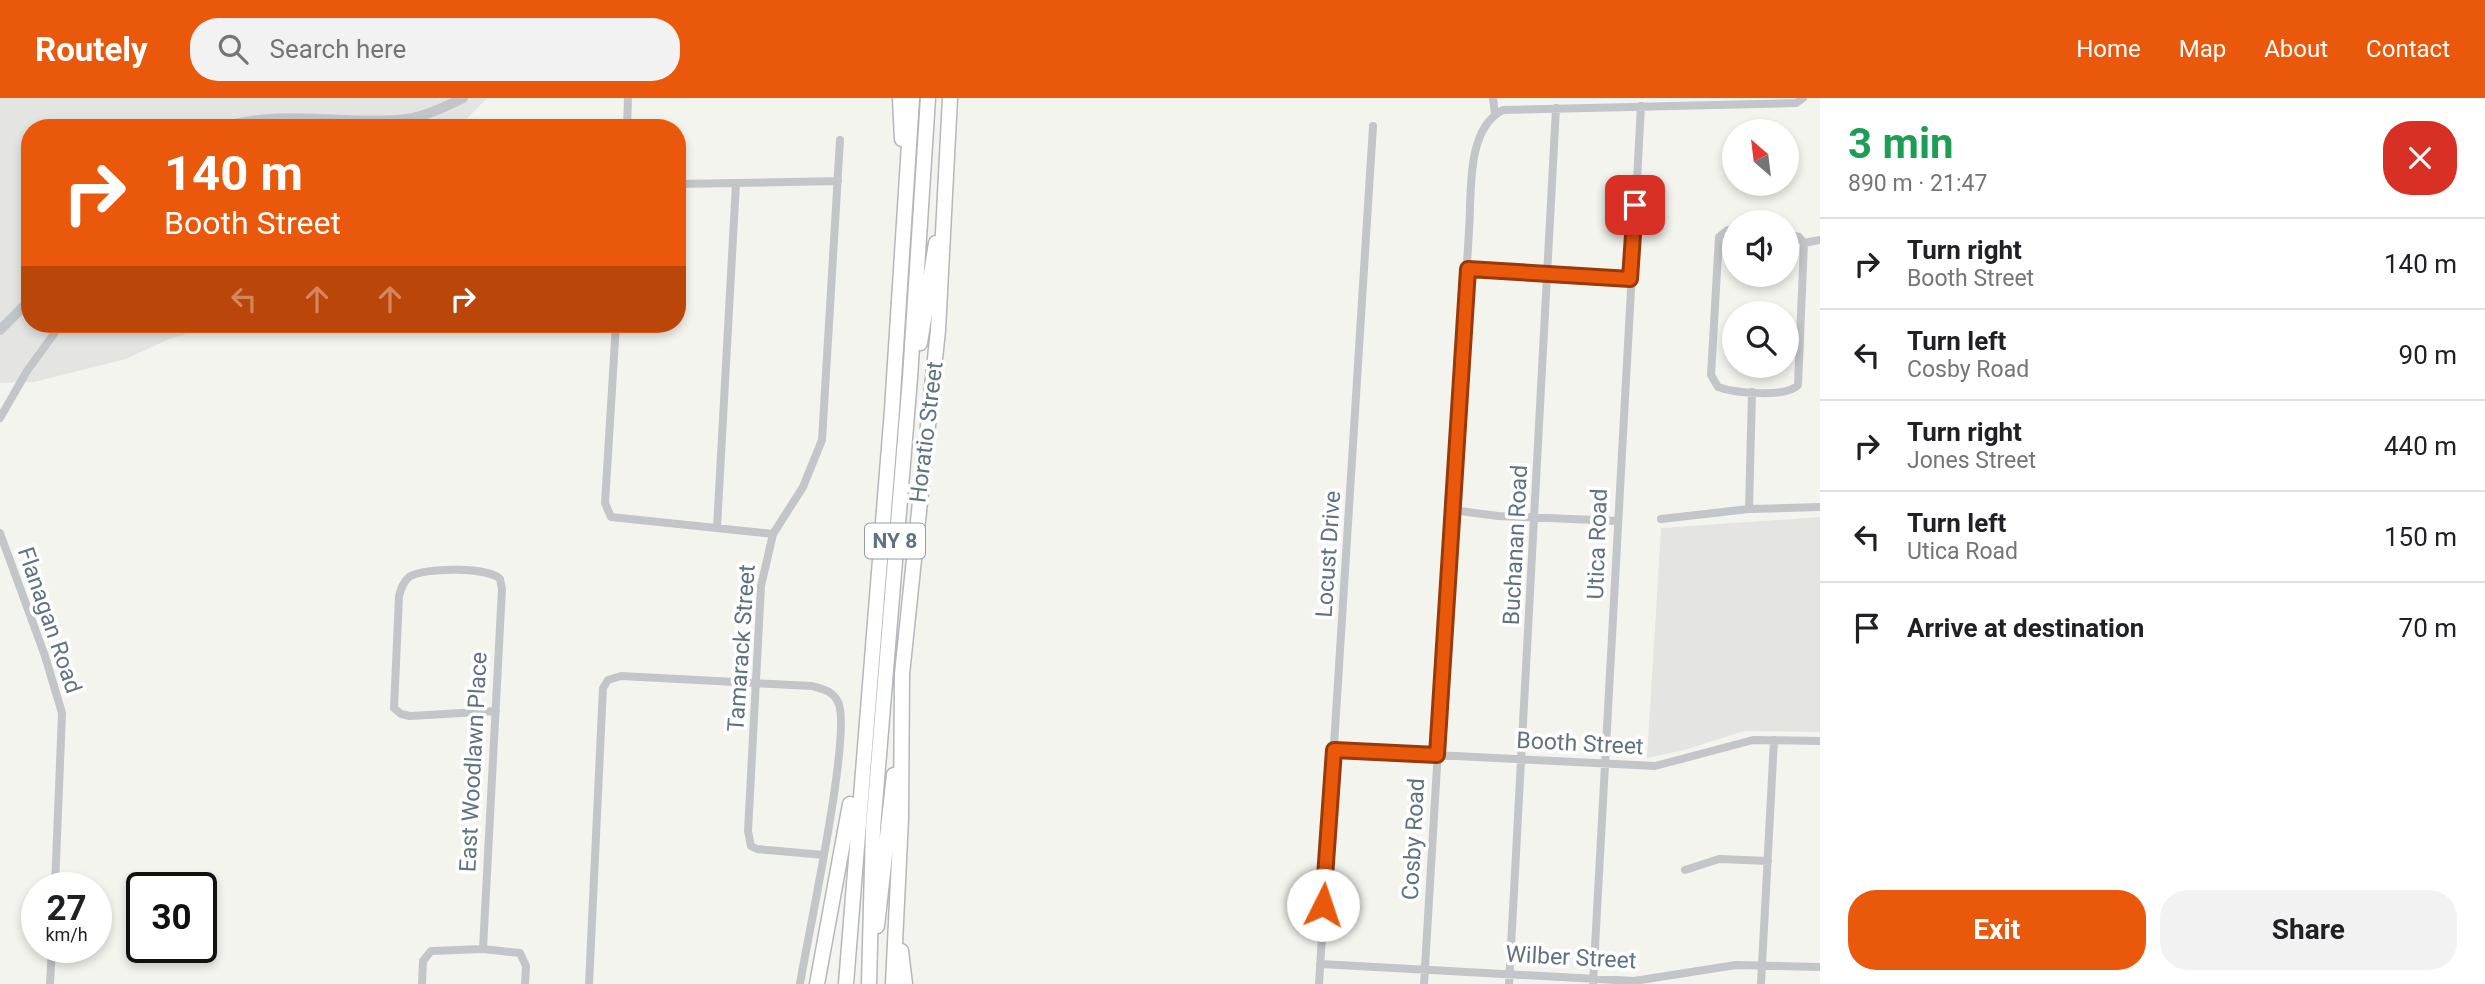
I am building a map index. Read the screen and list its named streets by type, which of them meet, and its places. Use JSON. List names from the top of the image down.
{
  "streets": {
    "highway": ["Horatio Street", "NY 8"],
    "street": [
      "Utica Road",
      "Buchanan Road",
      "Locust Drive",
      "Flanagan Road",
      "Tamarack Street",
      "Booth Street",
      "East Woodlawn Place",
      "Cosby Road",
      "Wilber Street"
    ]
  },
  "crossings": [
    ["Utica Road", "Booth Street"],
    ["Utica Road", "Wilber Street"],
    ["Buchanan Road", "Booth Street"],
    ["Buchanan Road", "Wilber Street"],
    ["Locust Drive", "Booth Street"],
    ["Locust Drive", "Wilber Street"],
    ["Booth Street", "Cosby Road"],
    ["Cosby Road", "Wilber Street"]
  ],
  "north": "top left",
  "page": {
    "header": "Routely",
    "search": "Search here",
    "nav": [
      "Home",
      "Map",
      "About",
      "Contact"
    ],
    "heading": ["3 min", "890 m · 21:47"],
    "turn": ["140 m", "Booth Street"],
    "list": [
      {
        "name": "Turn right",
        "note": "Booth Street",
        "value": "140 m"
      },
      {
        "name": "Turn left",
        "note": "Cosby Road",
        "value": "90 m"
      },
      {
        "name": "Turn right",
        "note": "Jones Street",
        "value": "440 m"
      },
      {
        "name": "Turn left",
        "note": "Utica Road",
        "value": "150 m"
      },
      {
        "name": "Arrive at destination",
        "value": "70 m"
      }
    ],
    "speed": "27 km/h",
    "limit": "30",
    "buttons": ["Exit", "Share"]
  }
}
